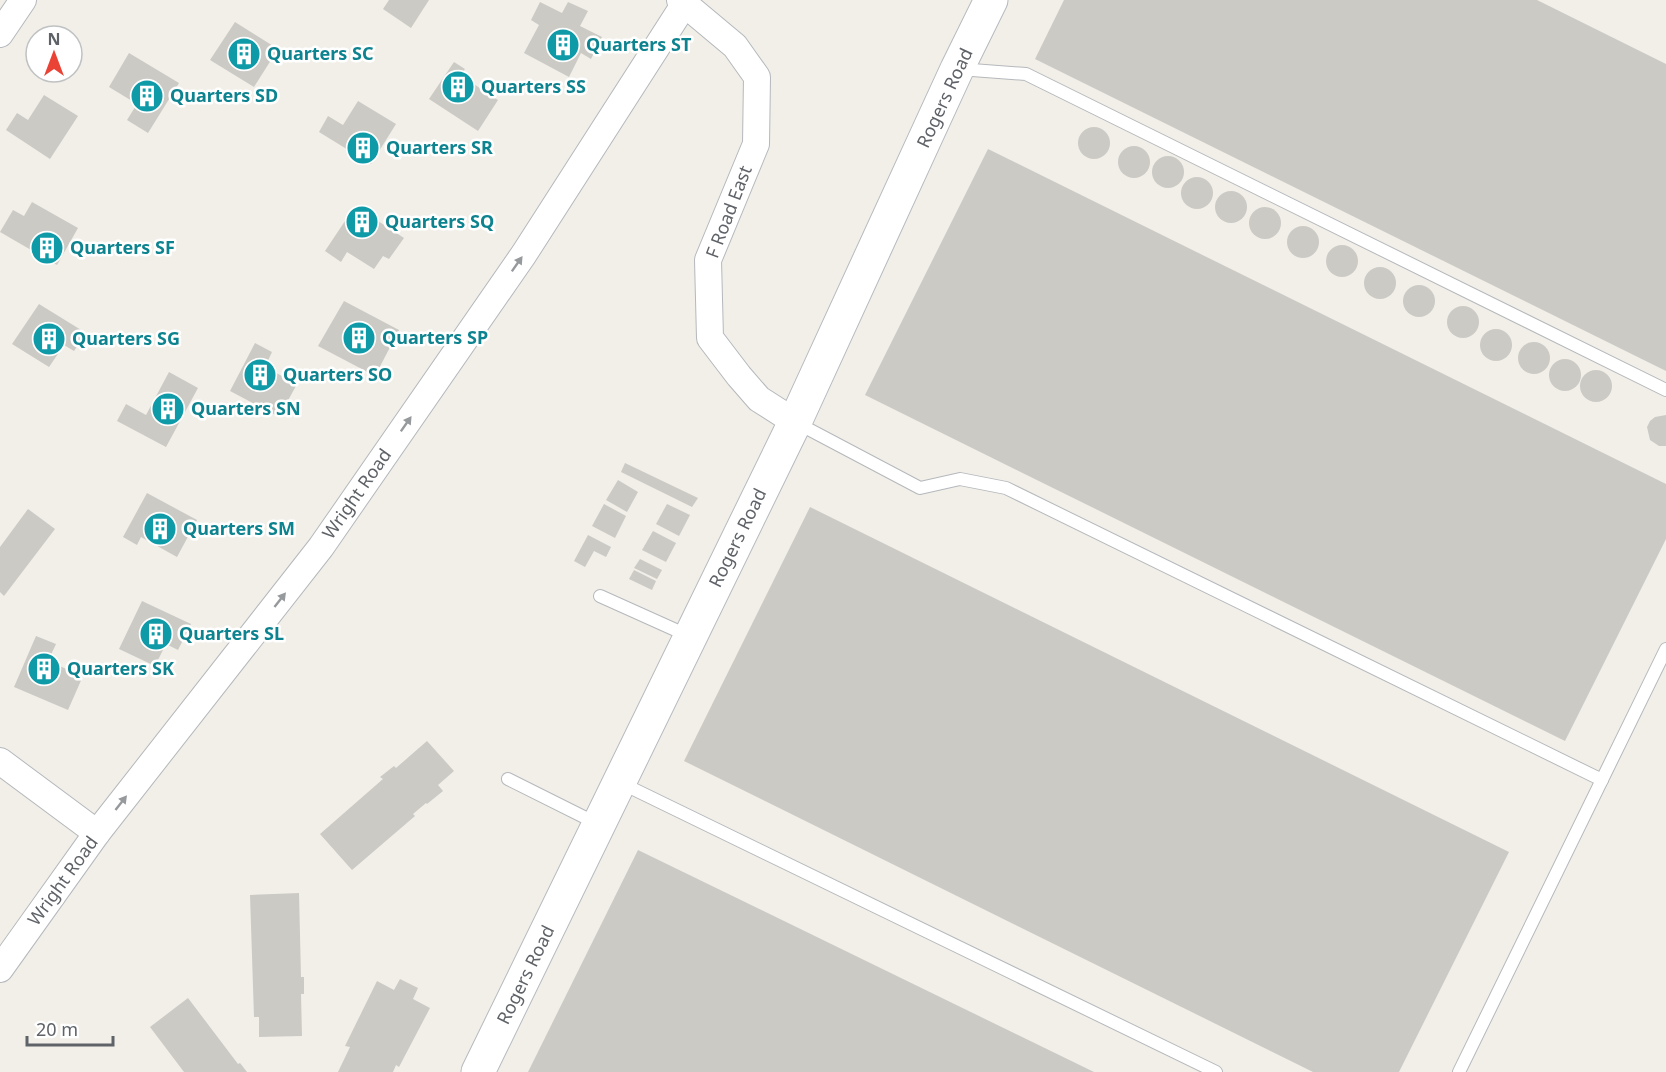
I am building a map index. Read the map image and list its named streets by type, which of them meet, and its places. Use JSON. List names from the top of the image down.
{
  "streets": {
    "street": ["Rogers Road", "F Road East", "Wright Road"]
  },
  "crossings": [
    ["Rogers Road", "F Road East"],
    ["F Road East", "Wright Road"]
  ],
  "one_way": ["Wright Road"],
  "places": {
    "building": [
      "Quarters ST",
      "Quarters SC",
      "Quarters SS",
      "Quarters SD",
      "Quarters SR",
      "Quarters SQ",
      "Quarters SF",
      "Quarters SP",
      "Quarters SG",
      "Quarters SO",
      "Quarters SN",
      "Quarters SM",
      "Quarters SL",
      "Quarters SK"
    ]
  },
  "scale_bar": "20 m",
  "north": "top"
}
